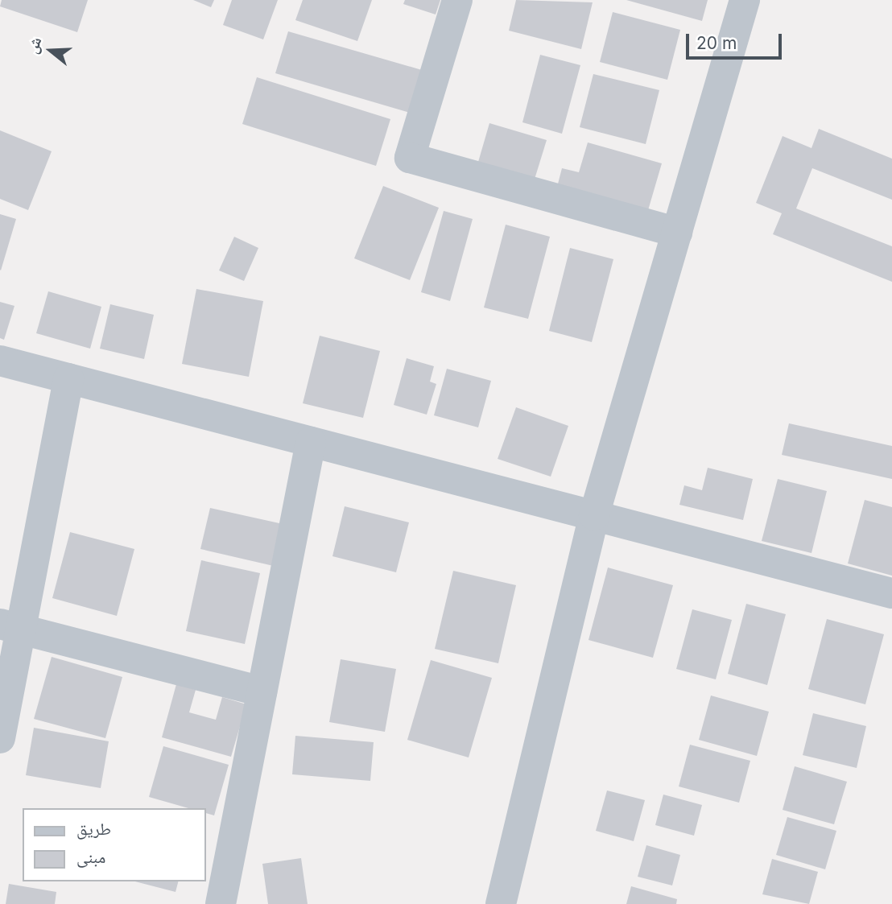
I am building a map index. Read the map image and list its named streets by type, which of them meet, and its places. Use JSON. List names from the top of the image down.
{
  "legend": ["طريق", "مبنى"],
  "scale_bar": "20 m",
  "north": "left"
}
